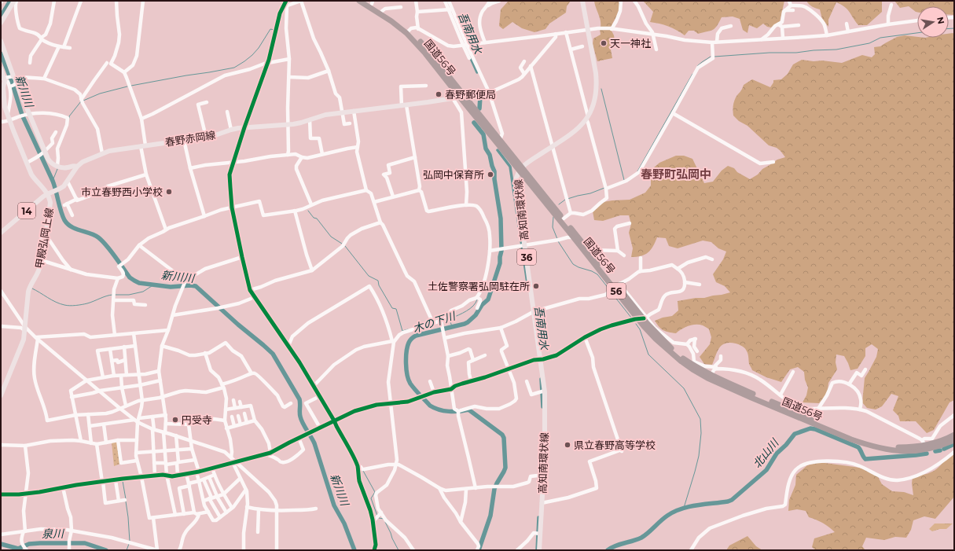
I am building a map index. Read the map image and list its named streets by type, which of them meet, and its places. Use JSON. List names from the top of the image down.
{
  "streets": {
    "highway": ["国道56号", "56"],
    "main road": [
      "春野赤岡線",
      "高知南環状線",
      "14",
      "甲殿弘岡上線",
      "36"
    ]
  },
  "crossings": [
    ["国道56号", "春野赤岡線"],
    ["国道56号", "高知南環状線"],
    ["春野赤岡線", "甲殿弘岡上線"]
  ],
  "districts": ["春野町弘岡中"],
  "water": [
    "吾南用水",
    "新川川",
    "木の下川",
    "北山川",
    "泉川"
  ],
  "places": [
    "天一神社",
    "春野郵便局",
    "弘岡中保育所",
    "市立春野西小学校",
    "土佐警察署弘岡駐在所",
    "円受寺",
    "県立春野高等学校"
  ],
  "north": "right"
}
